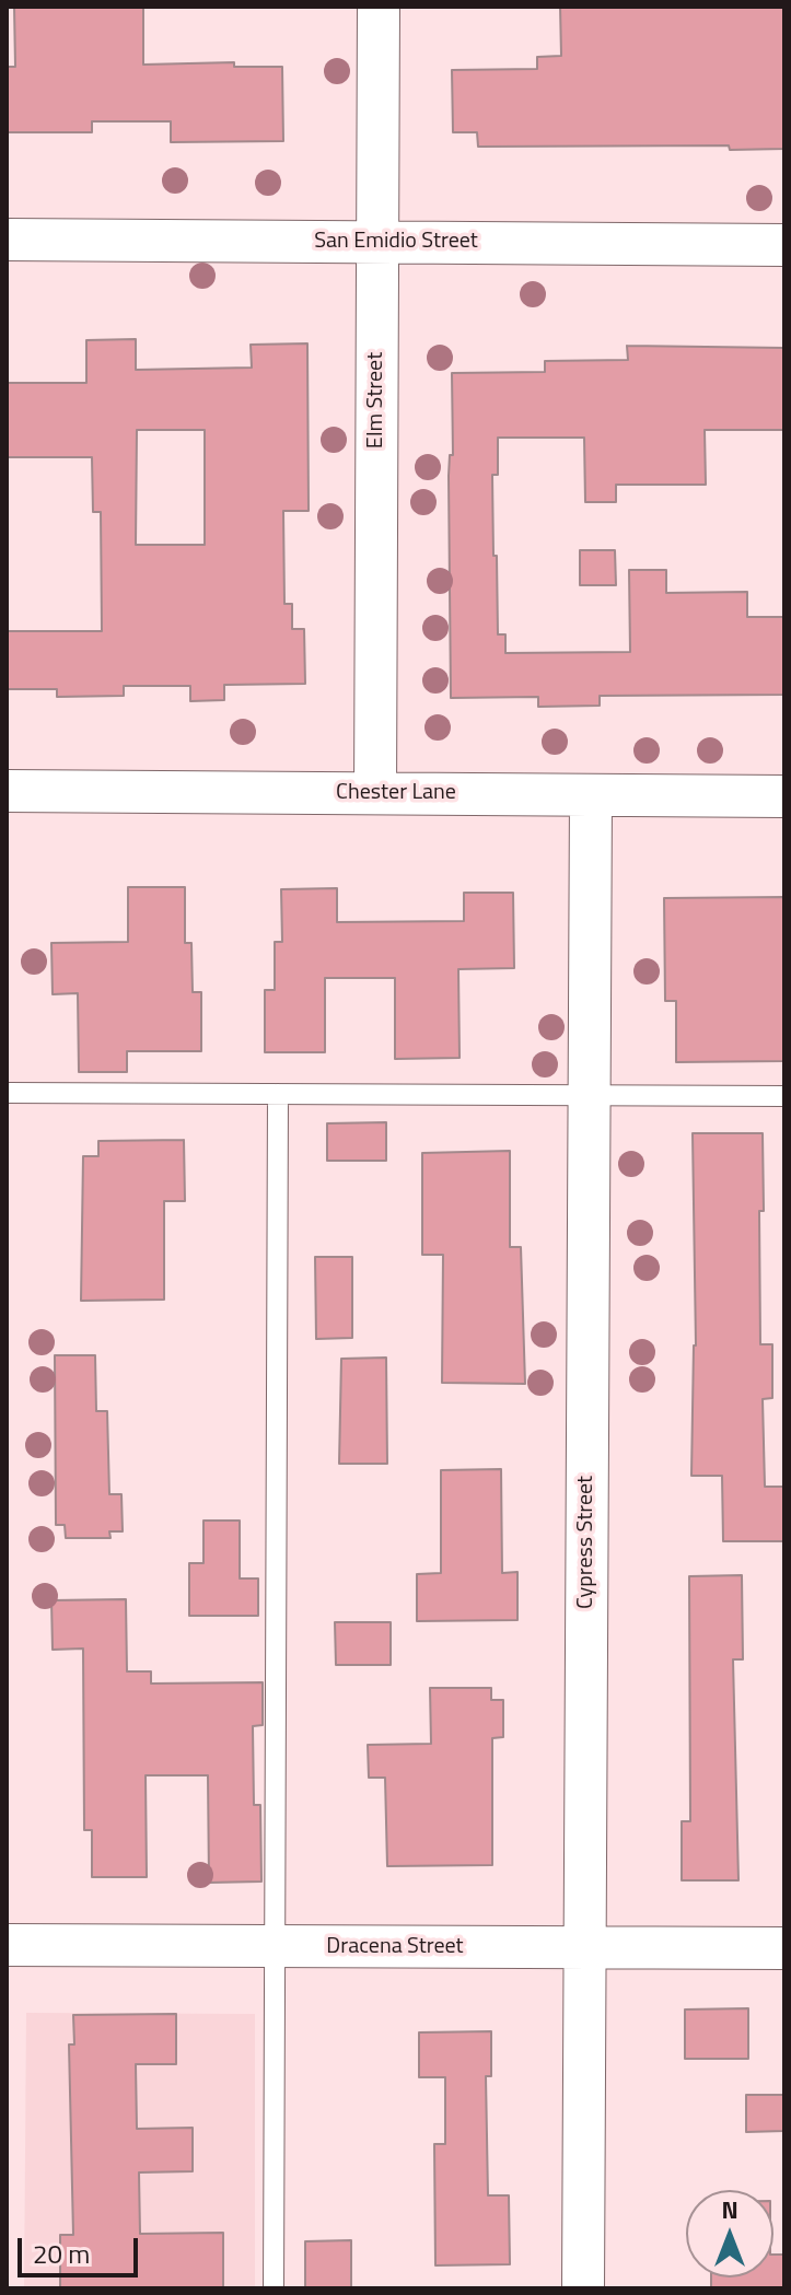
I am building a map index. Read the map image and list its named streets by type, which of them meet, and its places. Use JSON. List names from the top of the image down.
{
  "streets": {
    "street": [
      "San Emidio Street",
      "Elm Street",
      "Chester Lane",
      "Cypress Street",
      "Dracena Street"
    ]
  },
  "crossings": [
    ["San Emidio Street", "Elm Street"],
    ["Elm Street", "Chester Lane"],
    ["Chester Lane", "Cypress Street"],
    ["Cypress Street", "Dracena Street"]
  ],
  "scale_bar": "20 m",
  "north": "top"
}
